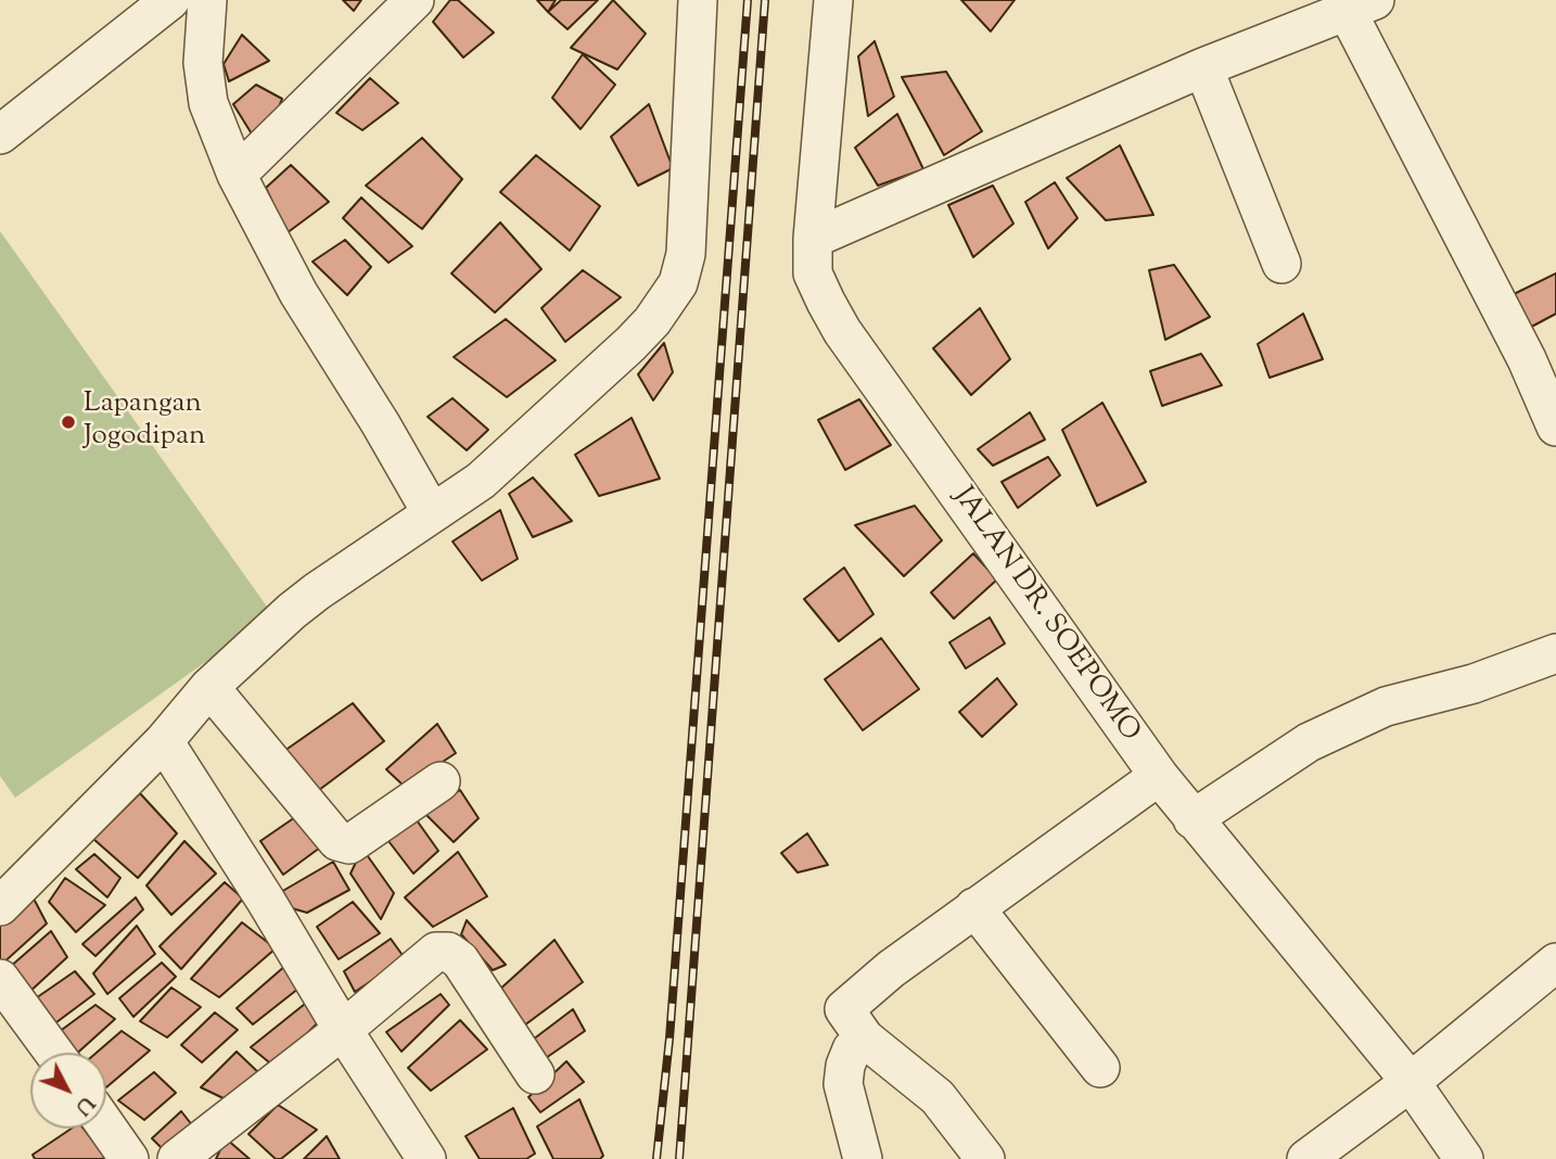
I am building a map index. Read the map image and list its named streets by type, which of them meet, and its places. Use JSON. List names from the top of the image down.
{
  "streets": {
    "street": ["JALAN DR. SOEPOMO"]
  },
  "places": ["Lapangan Jogodipan"],
  "north": "bottom right"
}
